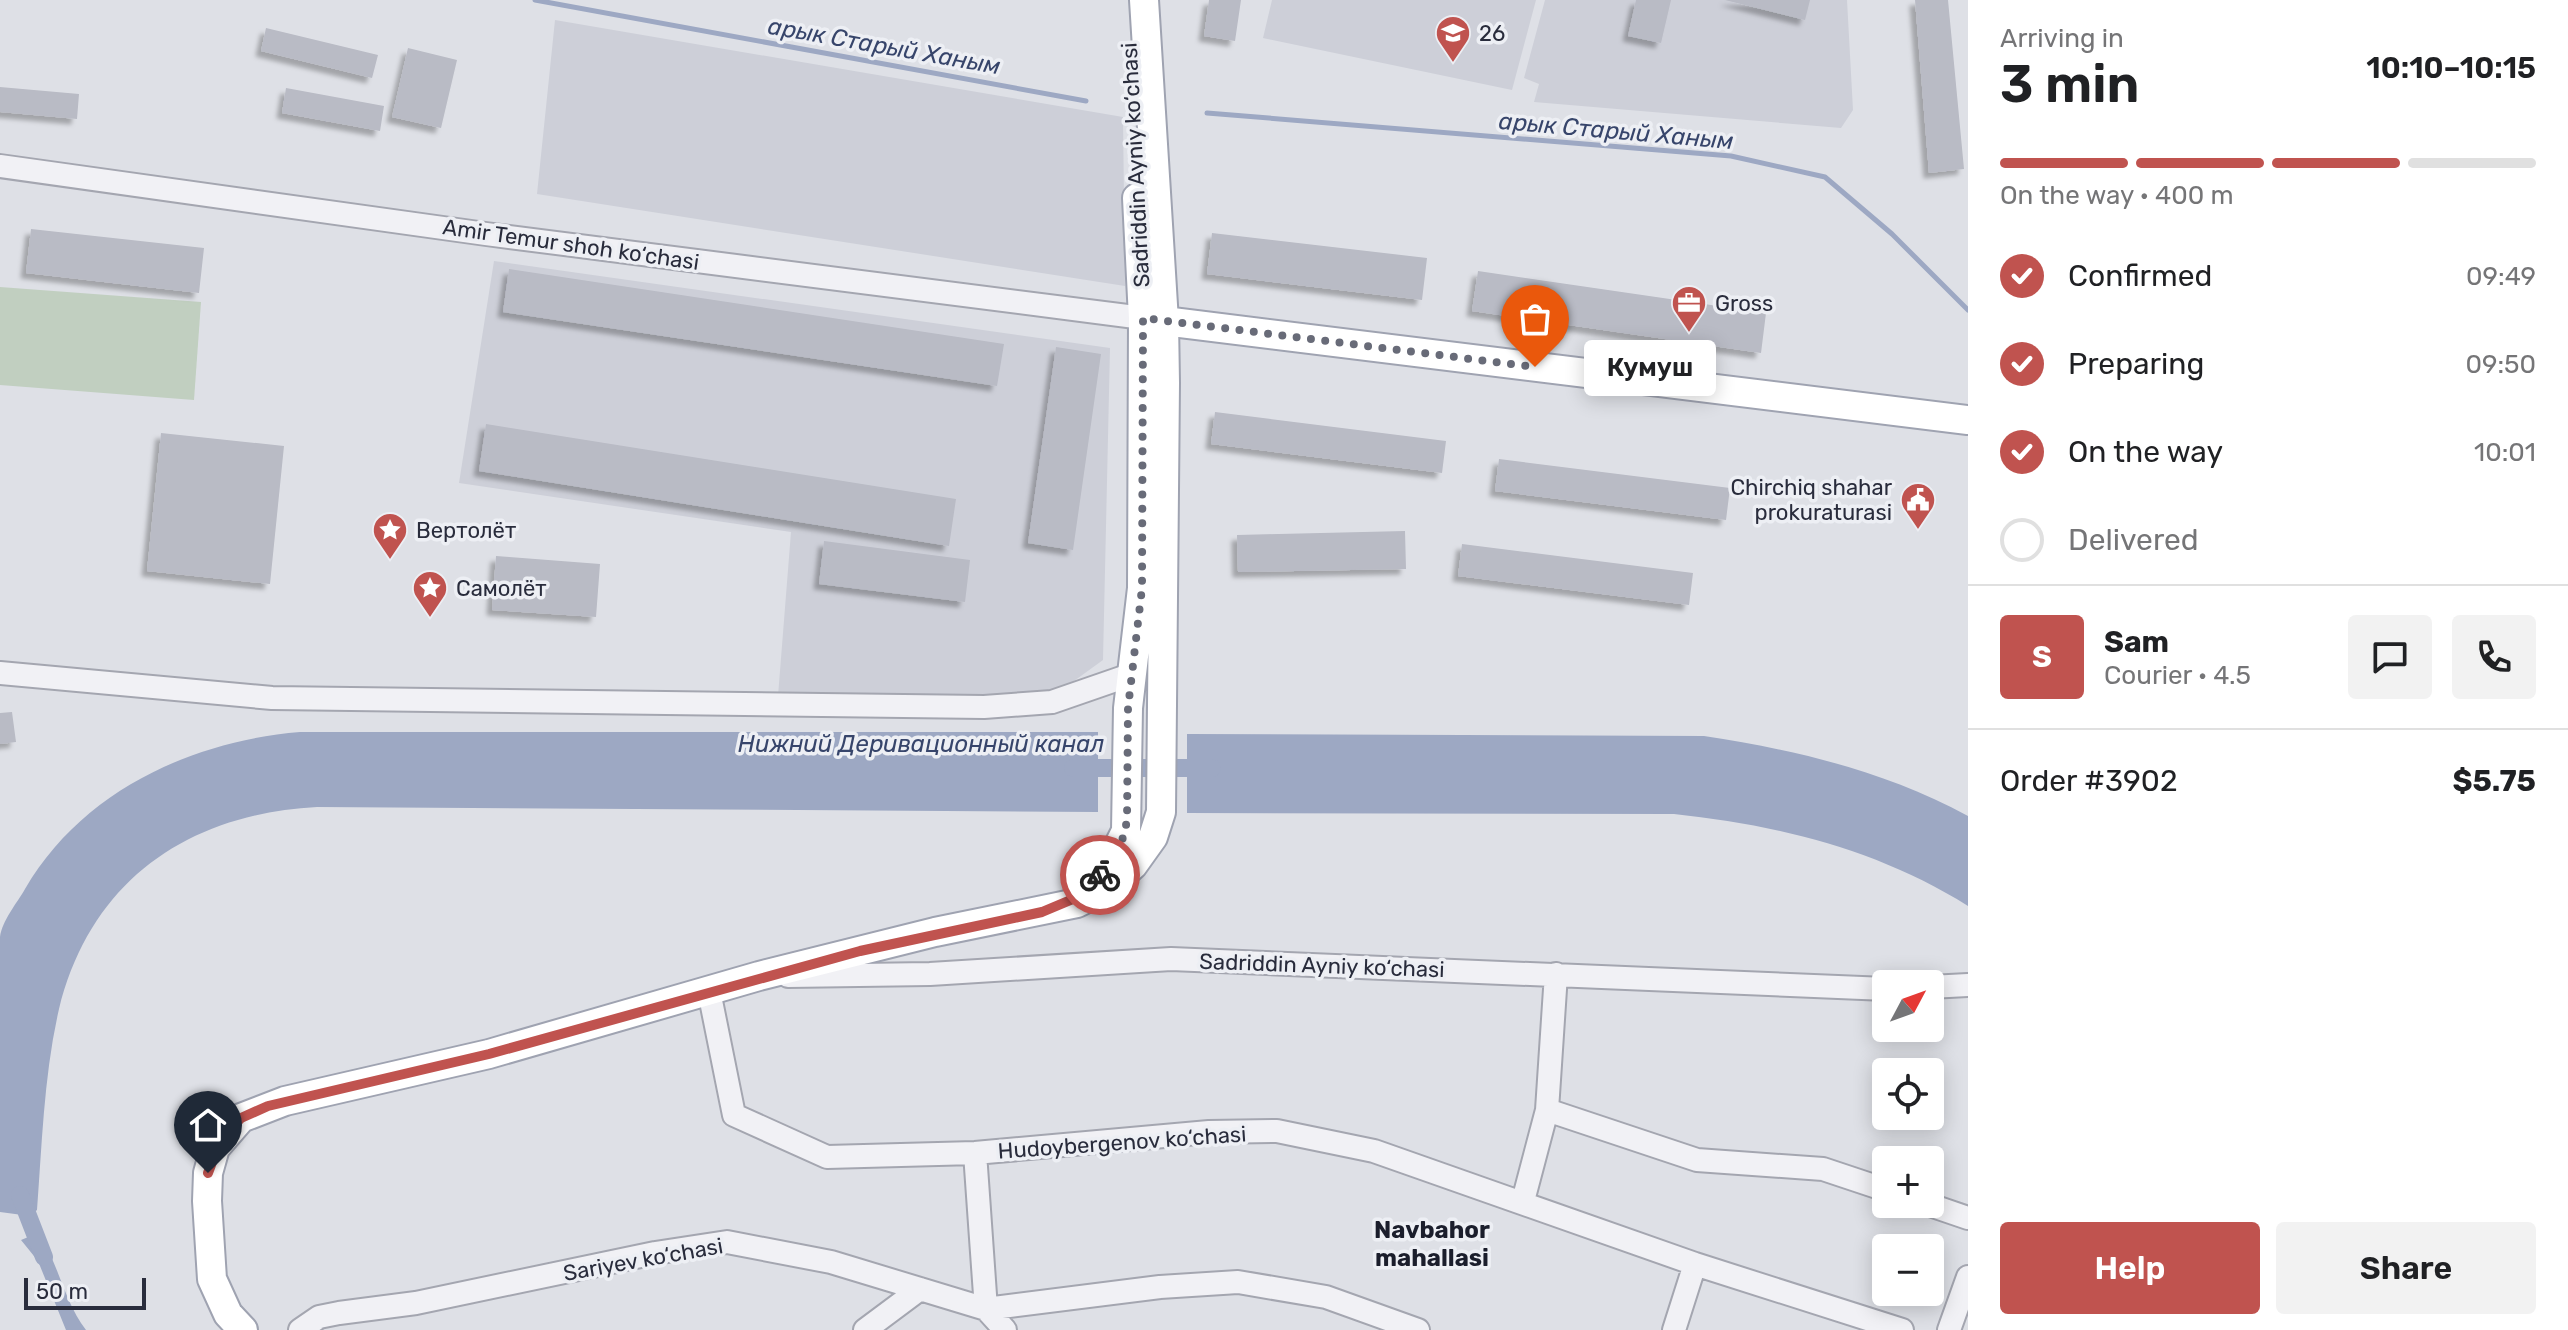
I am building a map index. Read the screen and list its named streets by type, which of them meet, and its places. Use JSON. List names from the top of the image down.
{
  "streets": {
    "main road": ["Sadriddin Ayniy ko‘chasi", "Amir Temur shoh ko‘chasi"],
    "street": ["Hudoybergenov ko‘chasi", "Sariyev ko‘chasi"]
  },
  "crossings": [
    ["Sadriddin Ayniy ko‘chasi", "Amir Temur shoh ko‘chasi"],
    ["Sadriddin Ayniy ko‘chasi", "Hudoybergenov ko‘chasi"]
  ],
  "districts": ["Navbahor mahallasi"],
  "water": ["арык Старый Ханым", "Нижний Деривационный канал"],
  "places": {
    "school or university": ["26"],
    "office": ["Gross"],
    "other": ["Кумуш"],
    "public building": ["Chirchiq shahar prokuraturasi"],
    "place": ["Вертолёт", "Самолёт"]
  },
  "scale_bar": "50 m",
  "north": "top right",
  "page": {
    "heading": ["3 min", "Arriving in", "10:10–10:15"],
    "panel": [
      "Sam",
      "Courier · 4.5",
      "Order #3902",
      "$5.75"
    ],
    "bar": "On the way · 400 m",
    "list": [
      ["Confirmed", "09:49"],
      ["Preparing", "09:50"],
      ["On the way", "10:01"],
      "Delivered"
    ],
    "bubble": "Кумуш",
    "round": "S",
    "map_buttons": ["+", "−"],
    "buttons": ["Help", "Share"],
    "scale": "50 m"
  }
}
